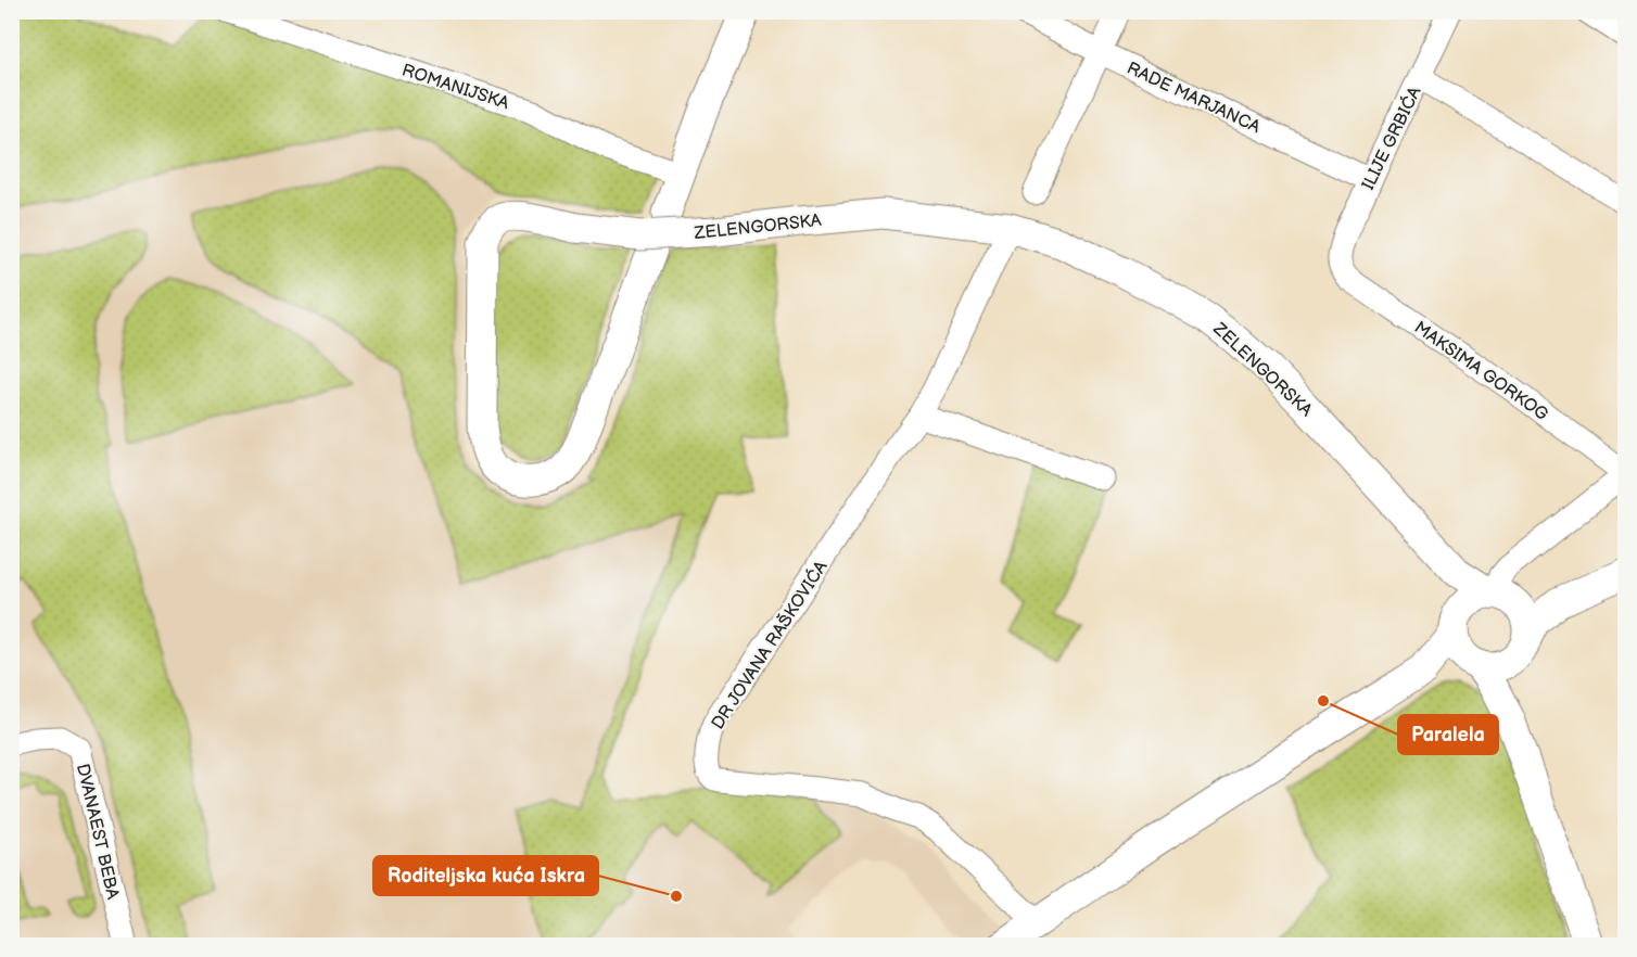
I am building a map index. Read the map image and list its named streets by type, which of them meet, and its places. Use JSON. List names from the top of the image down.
{
  "streets": {
    "street": [
      "ROMANIJSKA",
      "RADE MARJANCA",
      "ILIJE GRBIĆA",
      "ZELENGORSKA",
      "MAKSIMA GORKOG",
      "DR JOVANA RAŠKOVIĆA",
      "DVANAEST BEBA"
    ]
  },
  "crossings": [
    ["RADE MARJANCA", "ILIJE GRBIĆA"],
    ["ILIJE GRBIĆA", "MAKSIMA GORKOG"],
    ["ZELENGORSKA", "MAKSIMA GORKOG"],
    ["ZELENGORSKA", "DR JOVANA RAŠKOVIĆA"]
  ],
  "places": ["Paralela", "Roditeljska kuća Iskra"]
}
